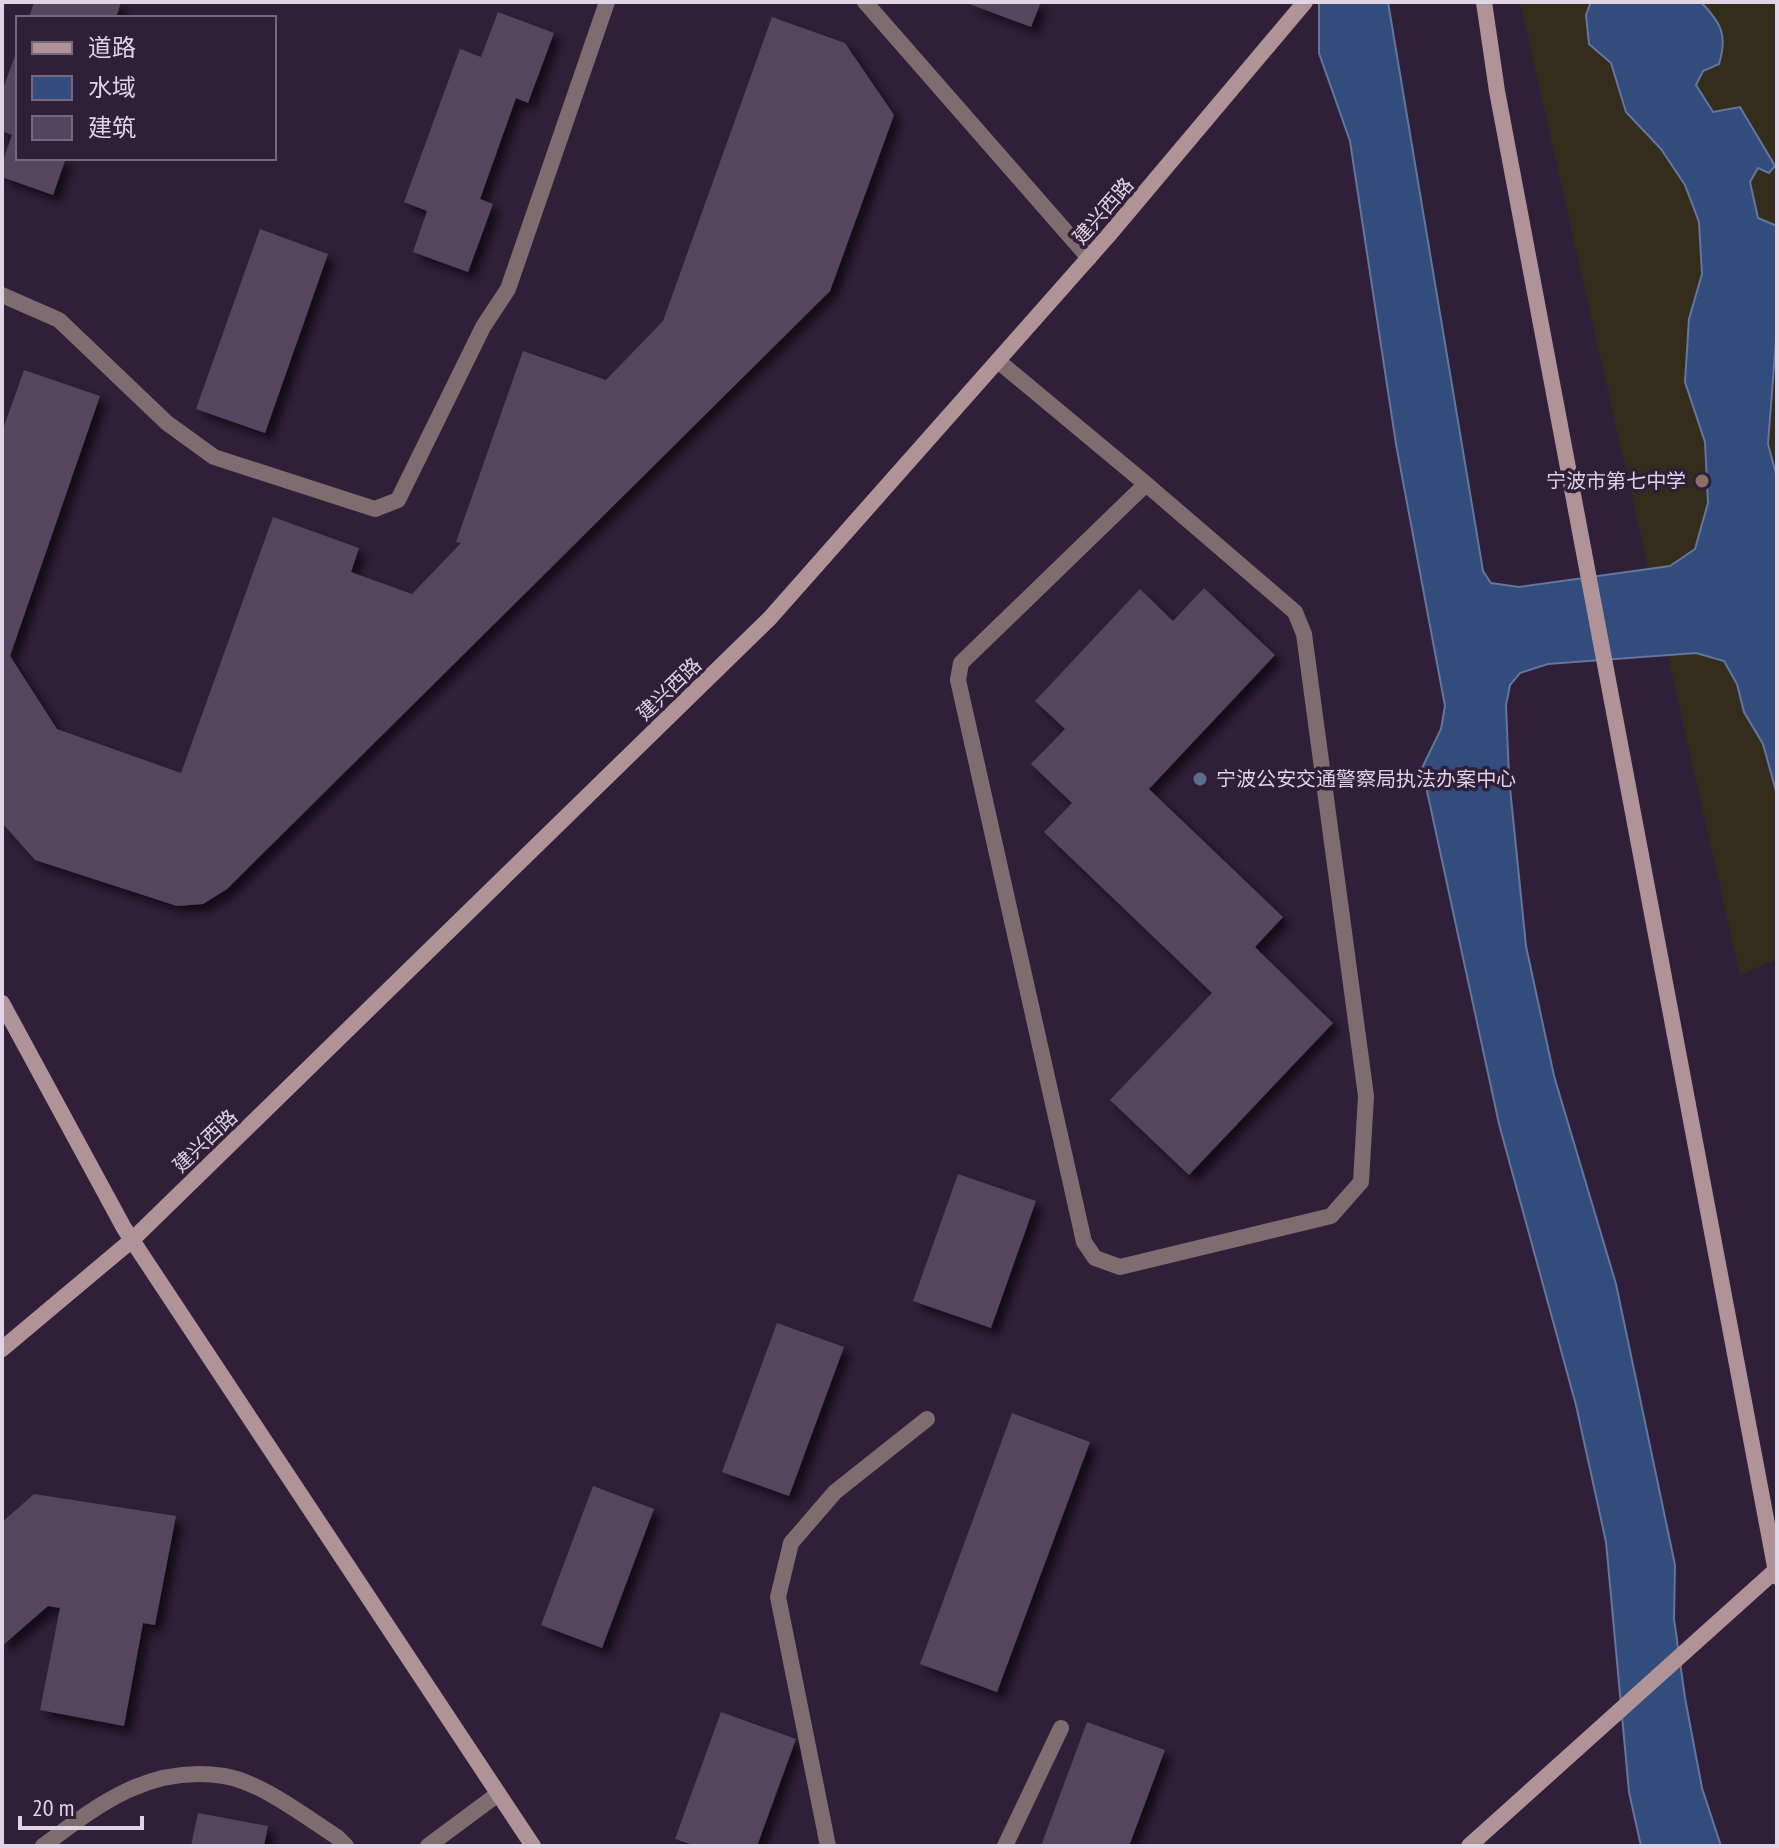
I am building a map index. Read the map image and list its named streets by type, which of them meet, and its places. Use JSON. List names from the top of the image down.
{
  "streets": {
    "street": ["建兴西路"]
  },
  "places": ["宁波市第七中学", "宁波公安交通警察局执法办案中心"],
  "legend": ["道路", "水域", "建筑"],
  "scale_bar": "20 m"
}
